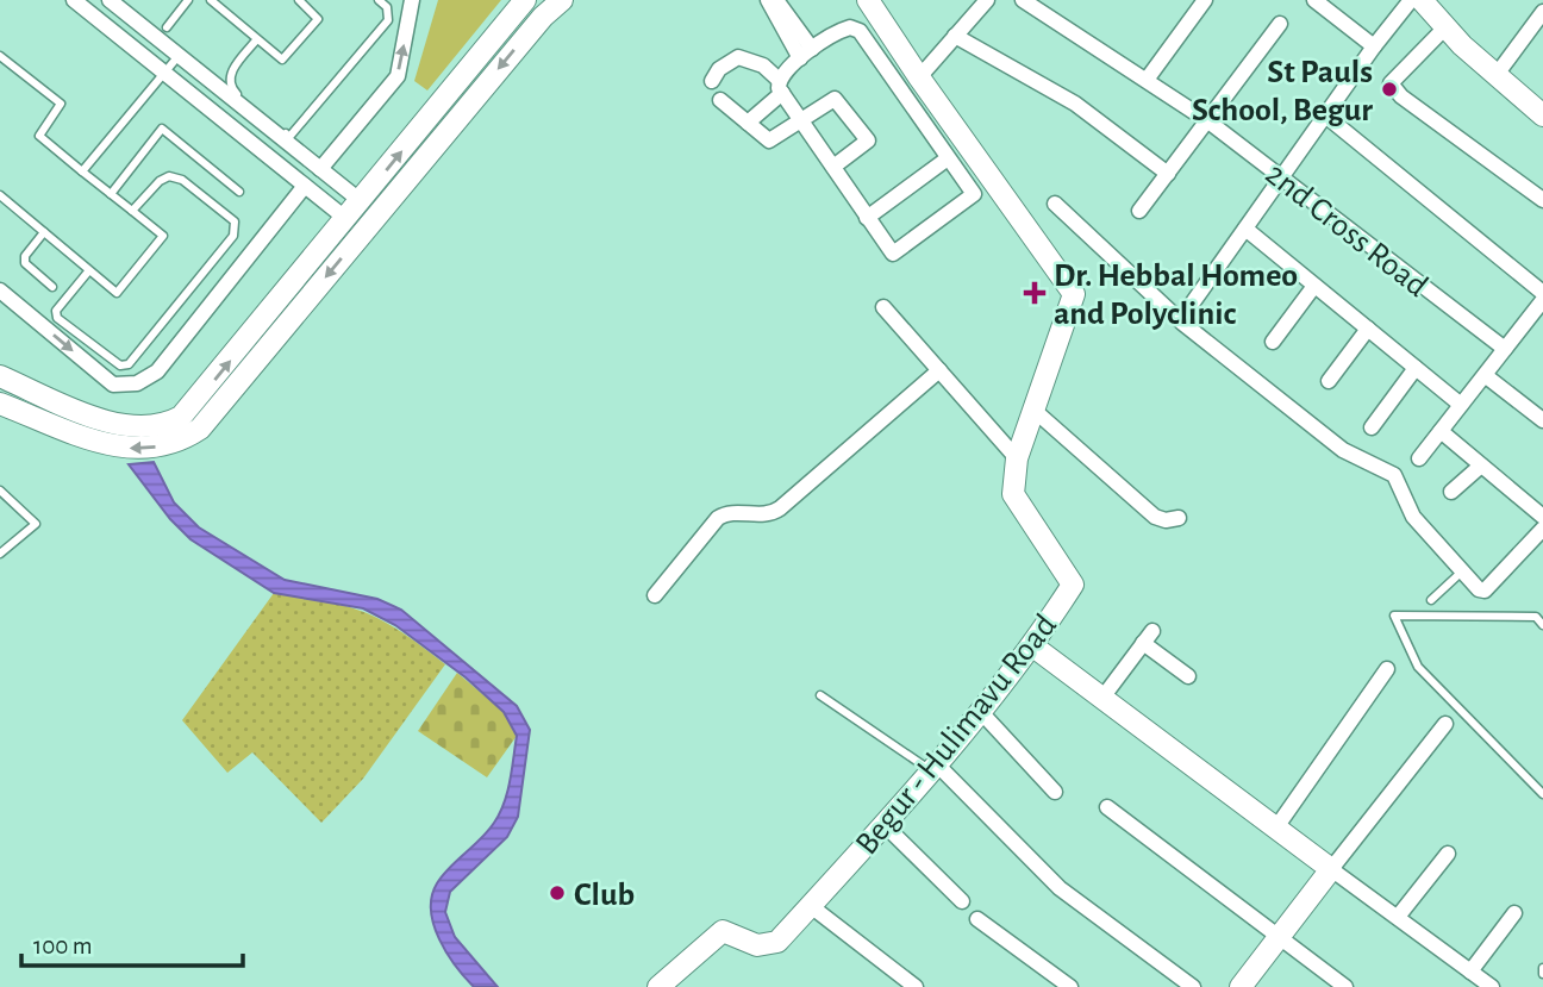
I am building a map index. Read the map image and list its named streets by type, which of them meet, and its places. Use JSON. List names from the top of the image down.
{
  "streets": {
    "street": ["2nd Cross Road", "Begur - Hulimavu Road"]
  },
  "places": {
    "other": ["St Pauls School, Begur", "Club"],
    "health": ["Dr. Hebbal Homeo and Polyclinic"]
  },
  "scale_bar": "100 m"
}
